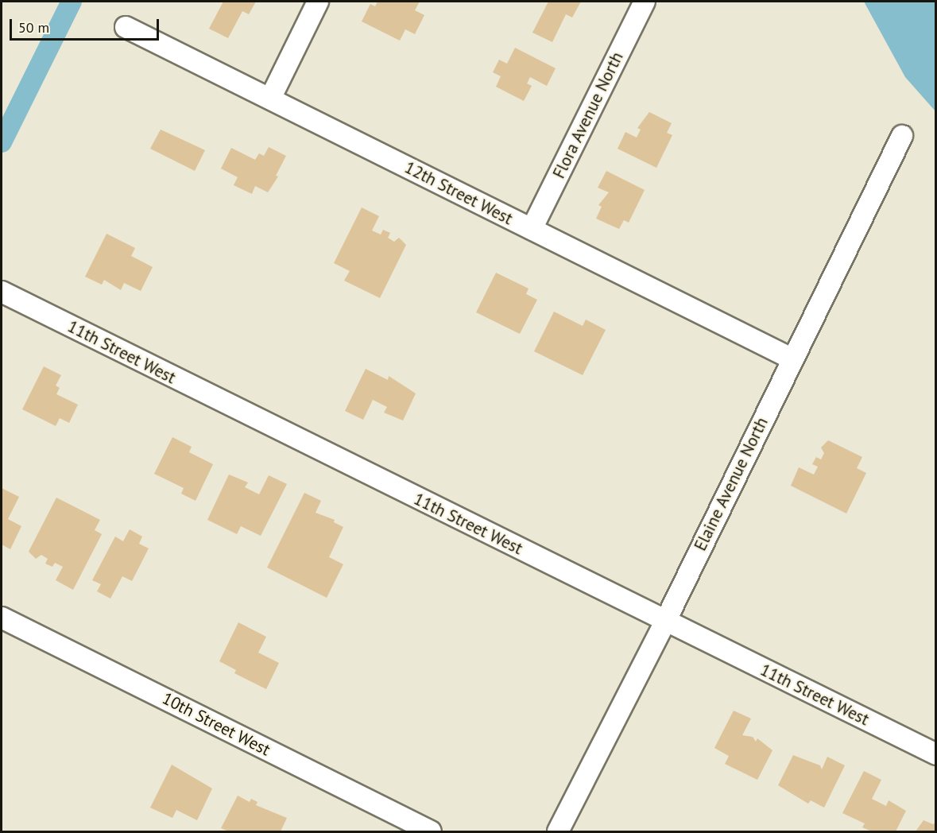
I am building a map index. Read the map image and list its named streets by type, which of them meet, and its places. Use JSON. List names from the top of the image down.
{
  "streets": {
    "street": [
      "Flora Avenue North",
      "12th Street West",
      "11th Street West",
      "Elaine Avenue North",
      "10th Street West"
    ]
  },
  "crossings": [
    ["Flora Avenue North", "12th Street West"],
    ["12th Street West", "Elaine Avenue North"],
    ["11th Street West", "Elaine Avenue North"]
  ],
  "scale_bar": "50 m"
}
